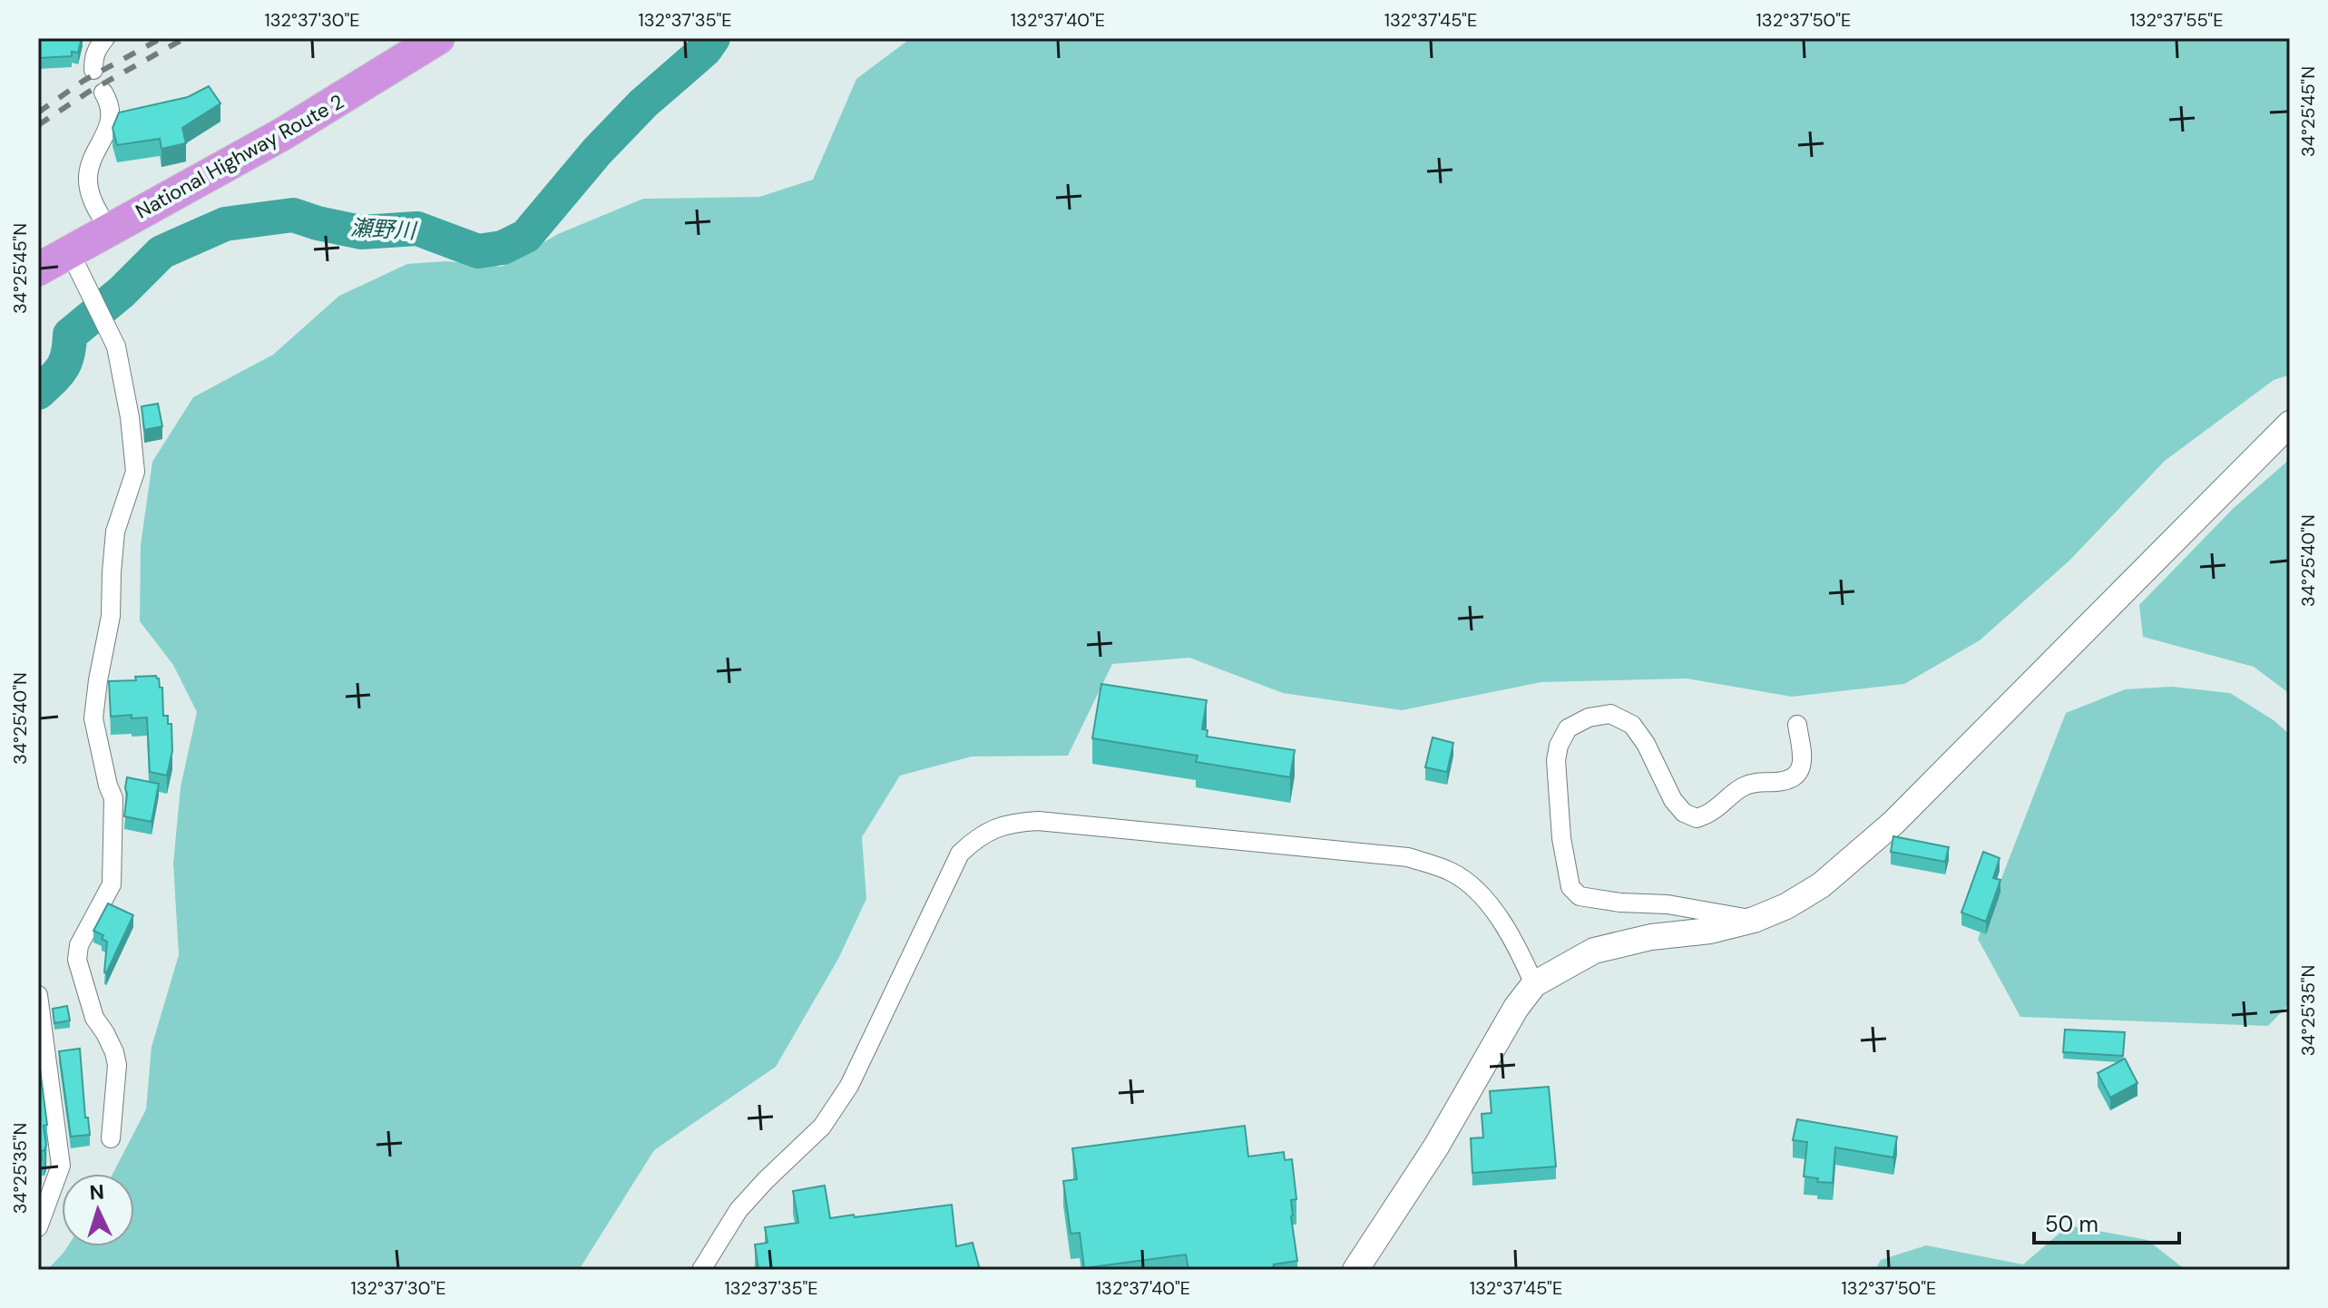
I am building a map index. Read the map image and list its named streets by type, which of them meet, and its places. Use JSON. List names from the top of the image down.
{
  "streets": {
    "highway": ["National Highway Route 2"]
  },
  "water": ["瀬野川"],
  "scale_bar": "50 m",
  "north": "top",
  "coordinates": [
    "132°37'30\"E",
    "132°37'35\"E",
    "132°37'40\"E",
    "132°37'45\"E",
    "132°37'50\"E",
    "132°37'55\"E",
    "34°25'45\"N",
    "34°25'40\"N",
    "34°25'35\"N"
  ]
}
